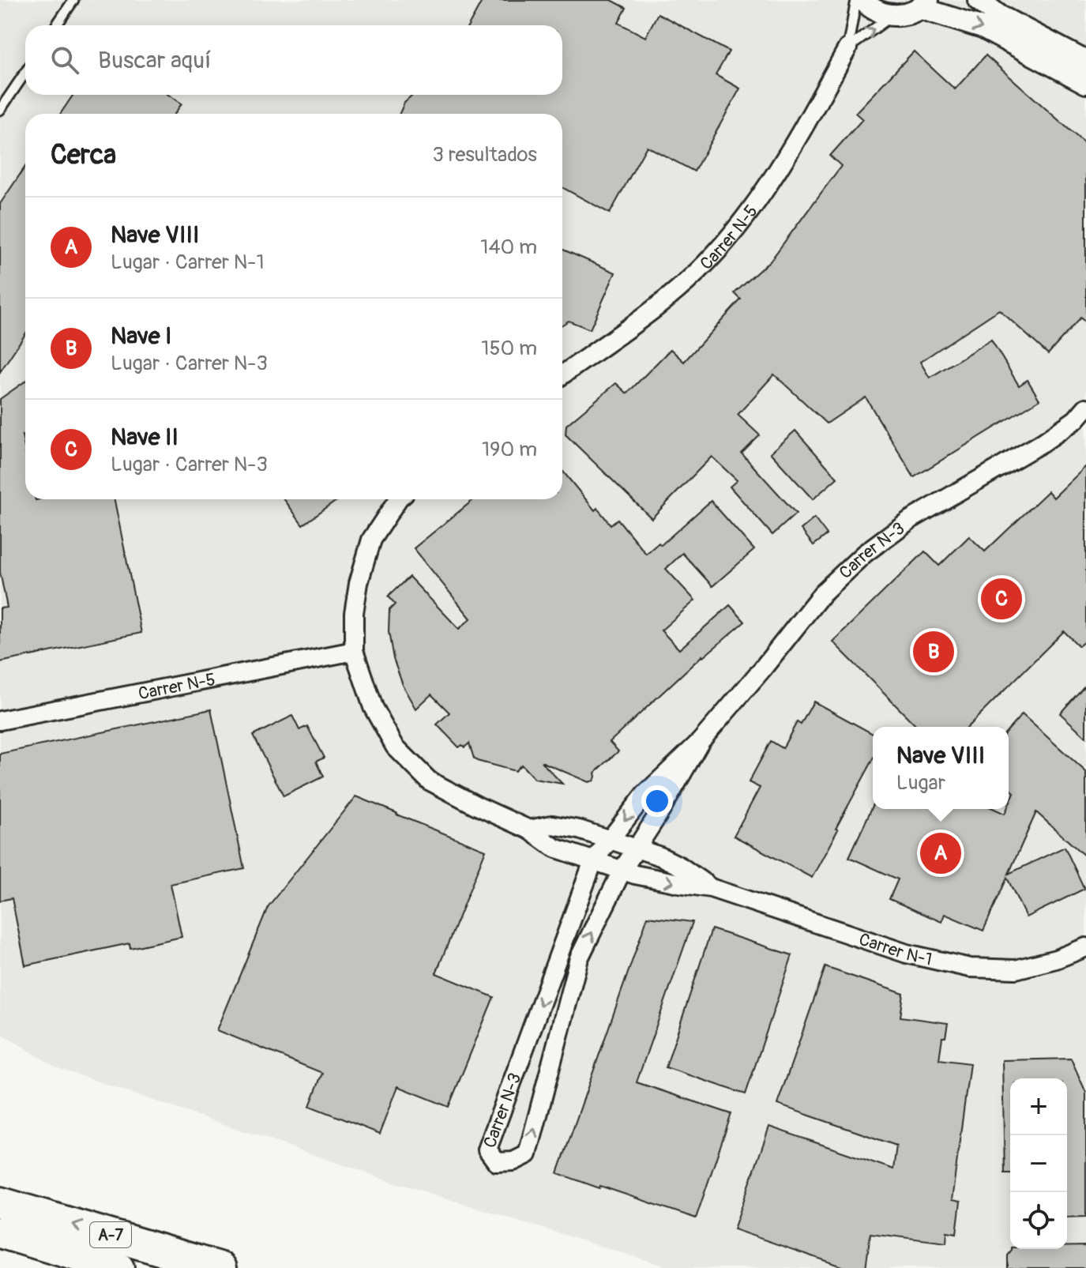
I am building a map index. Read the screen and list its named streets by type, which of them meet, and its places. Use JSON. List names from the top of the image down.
{
  "streets": {
    "highway": ["A-7"],
    "street": ["Carrer N-5", "Carrer N-3", "Carrer N-1"]
  },
  "crossings": [
    ["Carrer N-3", "Carrer N-1"]
  ],
  "page": {
    "search": "Buscar aquí",
    "heading": ["Cerca", "3 resultados"],
    "list": [
      {
        "mark": "A",
        "name": "Nave VIII",
        "note": "Lugar · Carrer N-1",
        "value": "140 m"
      },
      {
        "mark": "B",
        "name": "Nave I",
        "note": "Lugar · Carrer N-3",
        "value": "150 m"
      },
      {
        "mark": "C",
        "name": "Nave II",
        "note": "Lugar · Carrer N-3",
        "value": "190 m"
      }
    ],
    "pins": ["C", "B", "A"],
    "popup": ["Nave VIII", "Lugar"],
    "map_buttons": ["+", "−"]
  }
}
